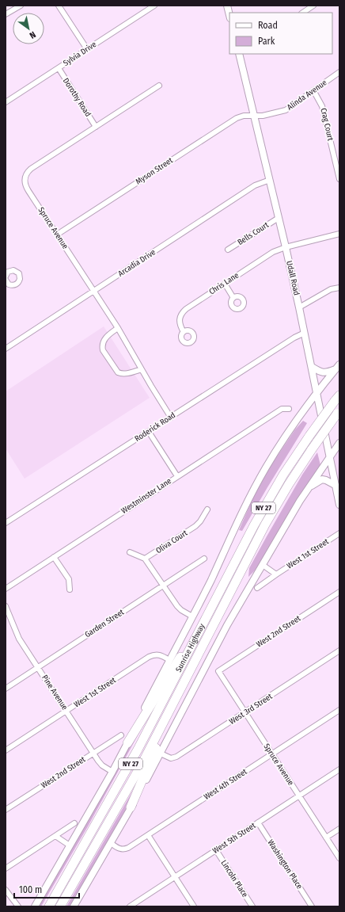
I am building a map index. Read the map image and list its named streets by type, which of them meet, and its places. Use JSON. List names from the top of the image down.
{
  "streets": {
    "highway": ["NY 27", "Sunrise Highway"],
    "main road": ["Udall Road"],
    "street": [
      "Sylvia Drive",
      "Alinda Avenue",
      "Dorothy Road",
      "Crag Court",
      "Myson Street",
      "Spruce Avenue",
      "Bells Court",
      "Arcadia Drive",
      "Chris Lane",
      "Roderick Road",
      "Westminster Lane",
      "Oliva Court",
      "West 1st Street",
      "Garden Street",
      "West 2nd Street",
      "Pine Avenue",
      "West 3rd Street",
      "West 4th Street",
      "West 5th Street",
      "Washington Place",
      "Lincoln Place"
    ]
  },
  "crossings": [
    ["Sylvia Drive", "Dorothy Road"],
    ["Alinda Avenue", "Crag Court"],
    ["Alinda Avenue", "Myson Street"],
    ["Alinda Avenue", "Udall Road"],
    ["Dorothy Road", "Spruce Avenue"],
    ["Myson Street", "Spruce Avenue"],
    ["Myson Street", "Udall Road"],
    ["Spruce Avenue", "Arcadia Drive"],
    ["Spruce Avenue", "Roderick Road"],
    ["Spruce Avenue", "West 2nd Street"],
    ["Spruce Avenue", "West 3rd Street"],
    ["Spruce Avenue", "West 4th Street"],
    ["Spruce Avenue", "West 5th Street"],
    ["Bells Court", "Udall Road"],
    ["Arcadia Drive", "Udall Road"],
    ["Udall Road", "Chris Lane"],
    ["Udall Road", "Roderick Road"],
    ["Udall Road", "Sunrise Highway"],
    ["West 1st Street", "Sunrise Highway"],
    ["West 1st Street", "Pine Avenue"],
    ["Garden Street", "Pine Avenue"],
    ["West 2nd Street", "Pine Avenue"],
    ["Sunrise Highway", "Pine Avenue"],
    ["West 5th Street", "Washington Place"],
    ["West 5th Street", "Lincoln Place"]
  ],
  "legend": ["Road", "Park"],
  "scale_bar": "100 m",
  "north": "bottom right"
}
